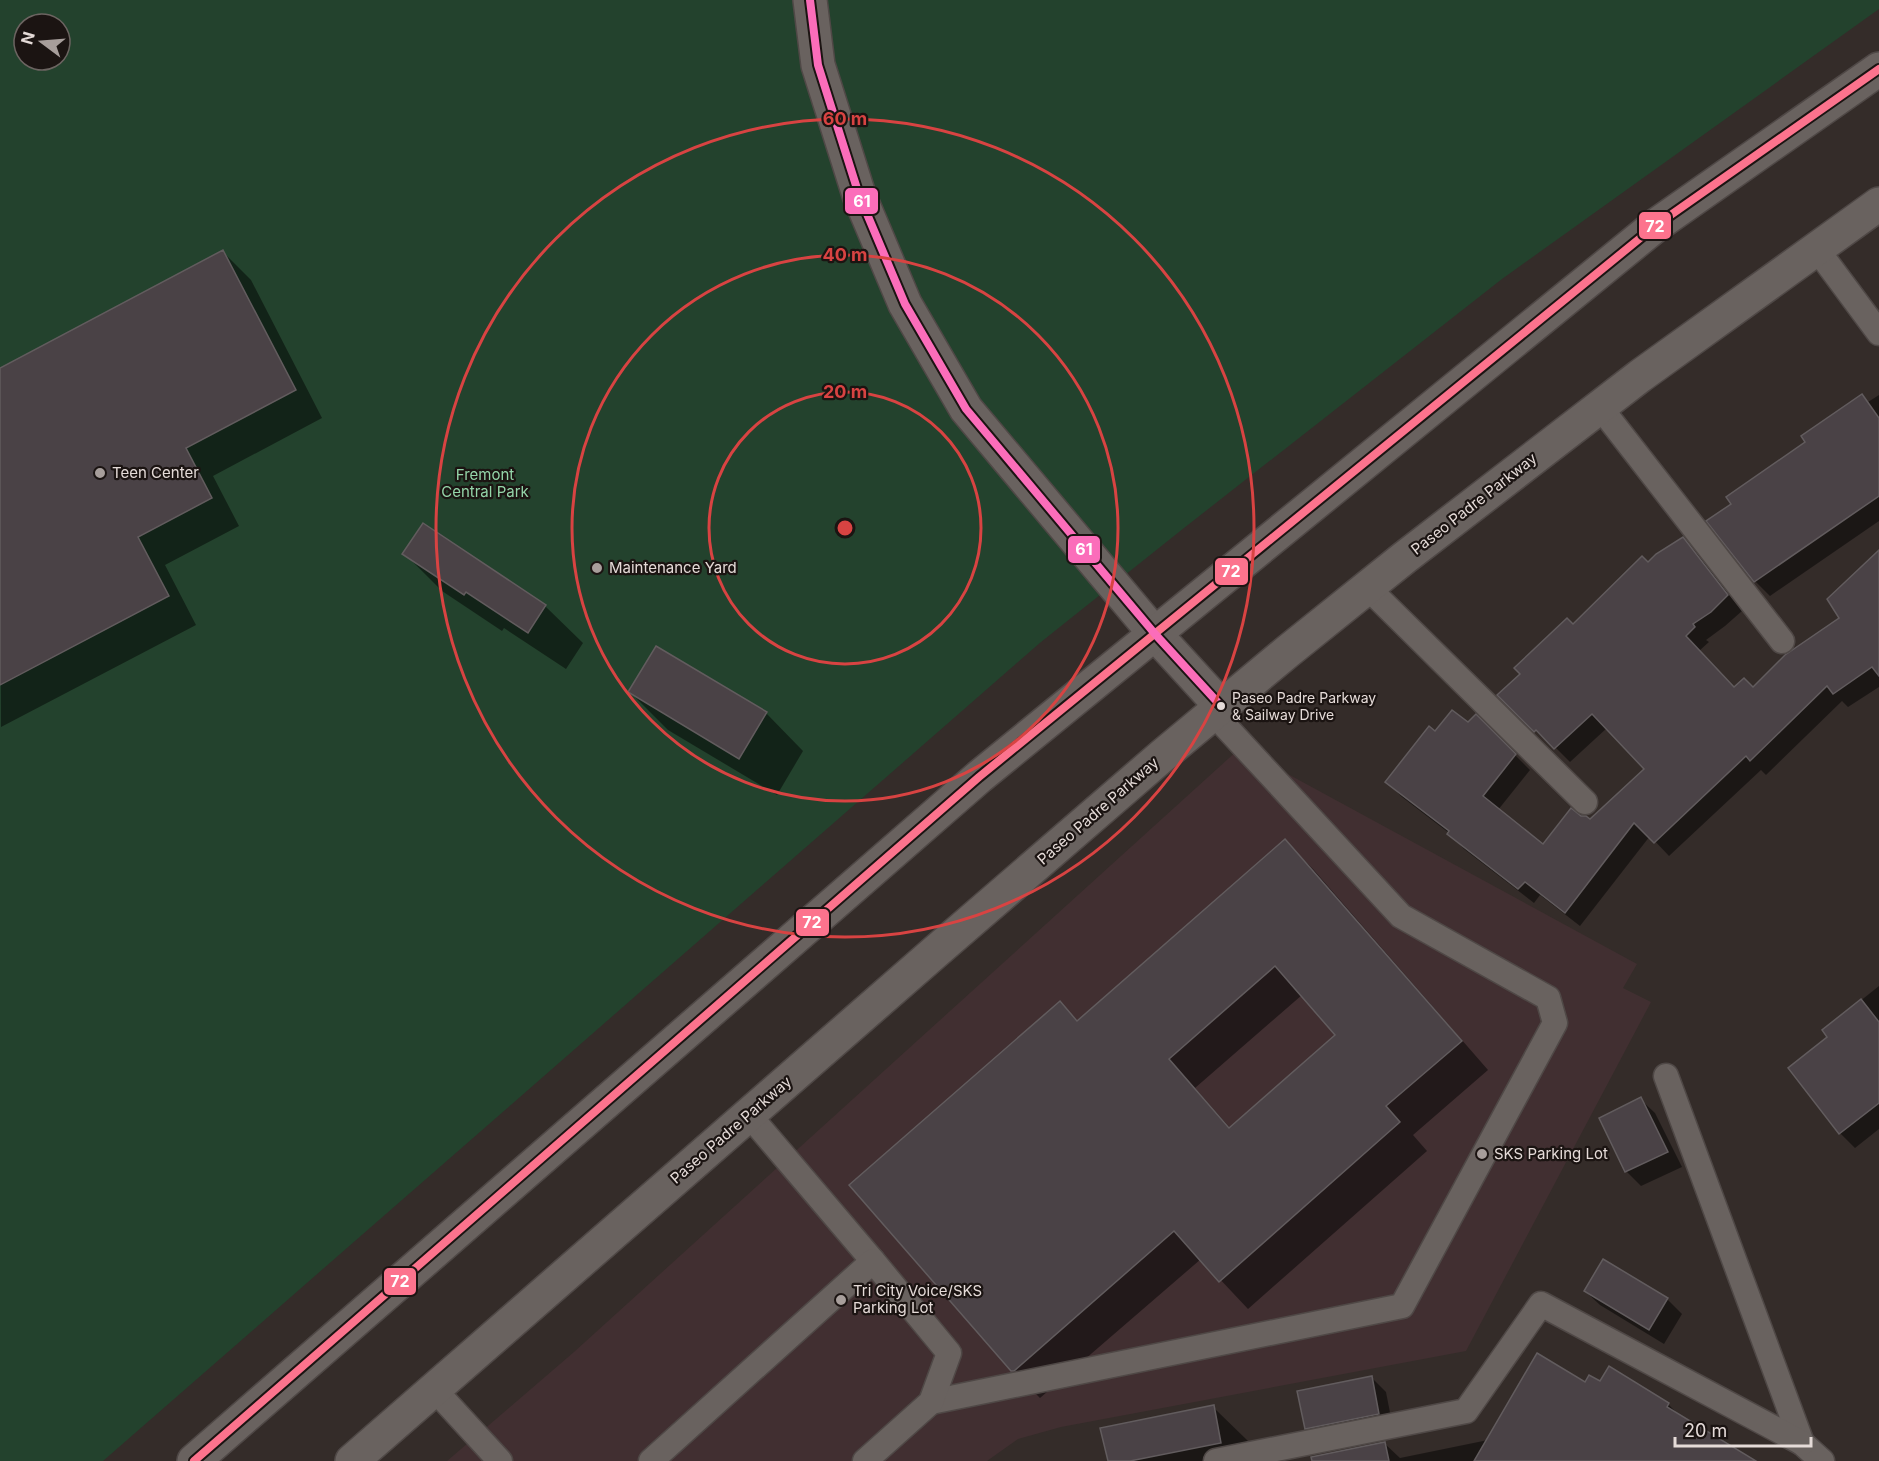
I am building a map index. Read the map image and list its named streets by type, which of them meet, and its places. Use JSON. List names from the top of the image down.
{
  "streets": {
    "main road": ["Paseo Padre Parkway"]
  },
  "parks": ["Fremont Central Park"],
  "places": [
    "Teen Center",
    "Maintenance Yard",
    "Paseo Padre Parkway & Sailway Drive",
    "SKS Parking Lot",
    "Tri City Voice/SKS Parking Lot"
  ],
  "lines": ["transit line 61", "transit line 72"],
  "scale_bar": "20 m",
  "north": "left",
  "rings": ["60 m", "40 m", "20 m"]
}
